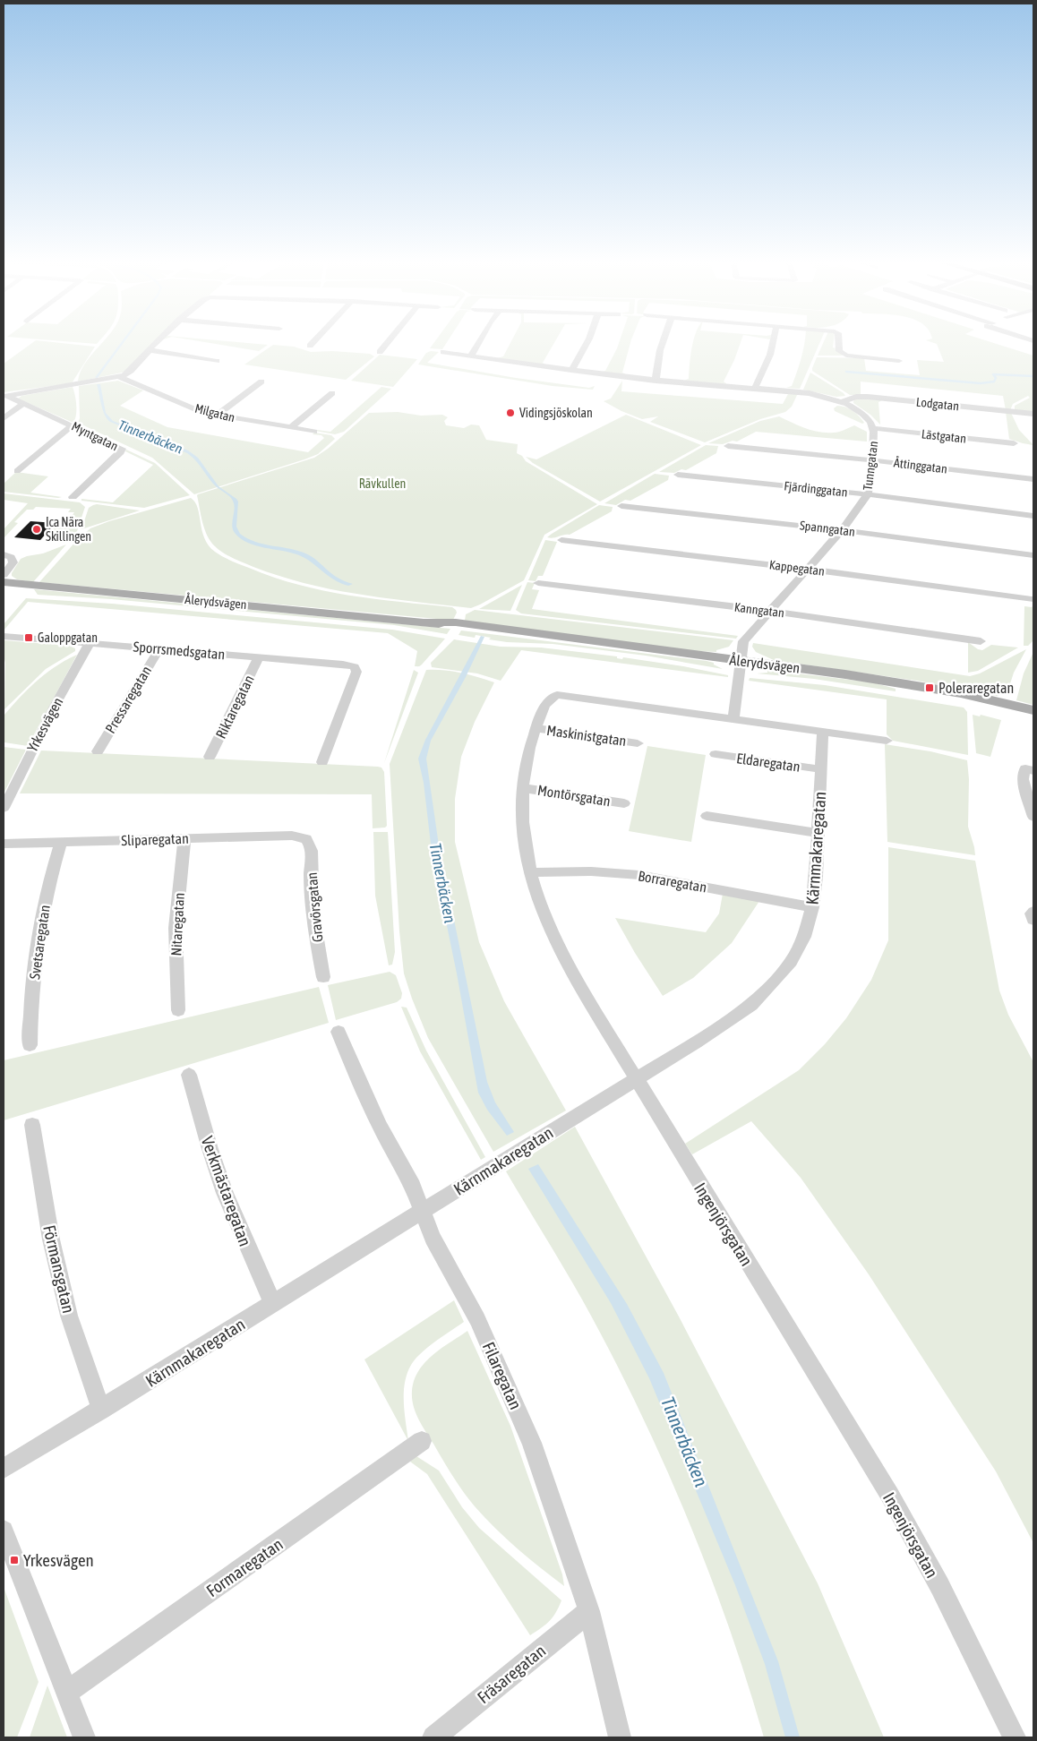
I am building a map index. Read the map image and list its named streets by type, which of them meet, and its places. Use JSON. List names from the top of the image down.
{
  "streets": {
    "main road": ["Ålerydsvägen"],
    "street": [
      "Lodgatan",
      "Milgatan",
      "Myntgatan",
      "Lästgatan",
      "Tunngatan",
      "Åttinggatan",
      "Fjärdinggatan",
      "Spanngatan",
      "Kappegatan",
      "Kanngatan",
      "Sporrsmedsgatan",
      "Pressaregatan",
      "Riktaregatan",
      "Yrkesvägen",
      "Maskinistgatan",
      "Eldaregatan",
      "Montörsgatan",
      "Sliparegatan",
      "Kärnmakaregatan",
      "Borraregatan",
      "Gravörsgatan",
      "Nitaregatan",
      "Svetsaregatan",
      "Verkmästaregatan",
      "Ingenjörsgatan",
      "Förmansgatan",
      "Filaregatan",
      "Formaregatan",
      "Fräsaregatan"
    ]
  },
  "crossings": [
    ["Lodgatan", "Tunngatan"],
    ["Lästgatan", "Tunngatan"],
    ["Tunngatan", "Åttinggatan"],
    ["Tunngatan", "Fjärdinggatan"],
    ["Tunngatan", "Spanngatan"],
    ["Tunngatan", "Kappegatan"],
    ["Tunngatan", "Ålerydsvägen"],
    ["Tunngatan", "Kanngatan"],
    ["Sporrsmedsgatan", "Pressaregatan"],
    ["Sporrsmedsgatan", "Riktaregatan"],
    ["Sporrsmedsgatan", "Yrkesvägen"],
    ["Maskinistgatan", "Ingenjörsgatan"],
    ["Eldaregatan", "Kärnmakaregatan"],
    ["Montörsgatan", "Ingenjörsgatan"],
    ["Sliparegatan", "Gravörsgatan"],
    ["Sliparegatan", "Nitaregatan"],
    ["Sliparegatan", "Svetsaregatan"],
    ["Kärnmakaregatan", "Borraregatan"],
    ["Kärnmakaregatan", "Verkmästaregatan"],
    ["Kärnmakaregatan", "Ingenjörsgatan"],
    ["Kärnmakaregatan", "Förmansgatan"],
    ["Kärnmakaregatan", "Filaregatan"],
    ["Borraregatan", "Ingenjörsgatan"],
    ["Filaregatan", "Fräsaregatan"]
  ],
  "water": ["Tinnerbäcken"],
  "parks": ["Rävkullen"],
  "places": {
    "other": ["Vidingsjöskolan", "Ica Nära Skillingen"],
    "transit": ["Galoppgatan", "Poleraregatan", "Yrkesvägen"]
  }
}
